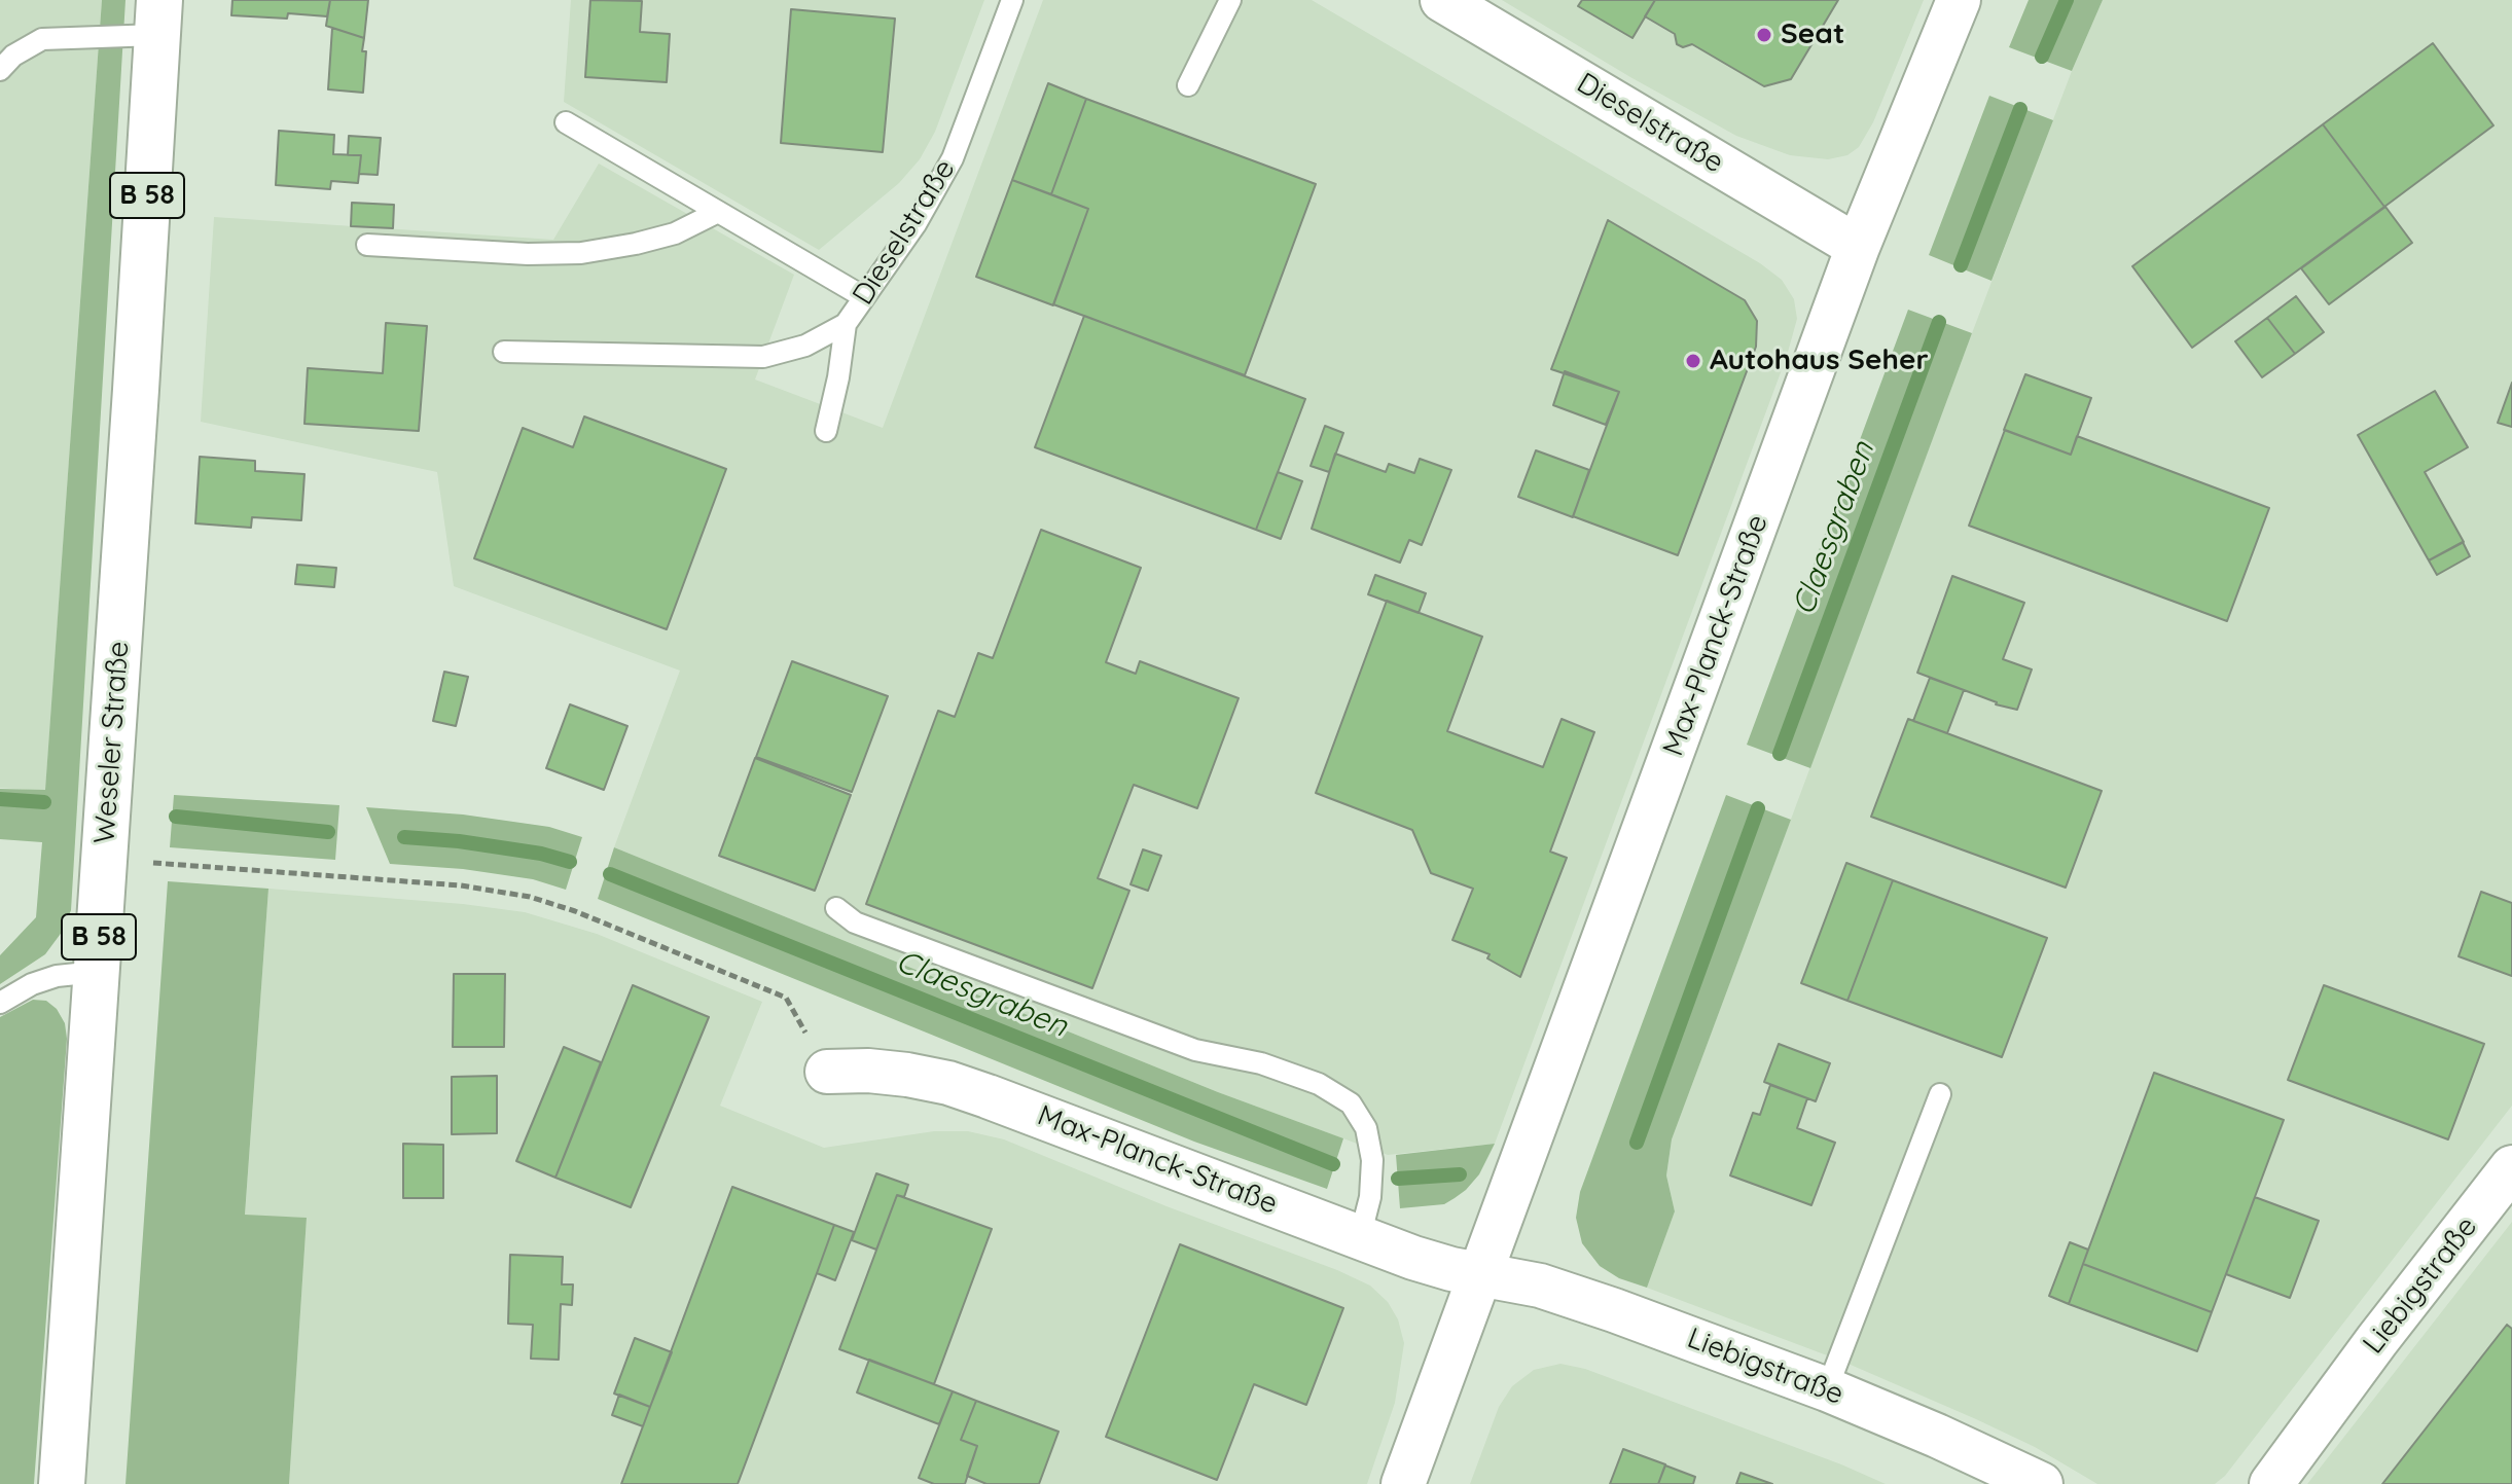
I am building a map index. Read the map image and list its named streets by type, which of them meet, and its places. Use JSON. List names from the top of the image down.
{
  "streets": {
    "main road": ["B 58", "Weseler Straße"],
    "street": ["Dieselstraße", "Max-Planck-Straße", "Liebigstraße"]
  },
  "crossings": [
    ["Dieselstraße", "Max-Planck-Straße"],
    ["Max-Planck-Straße", "Liebigstraße"]
  ],
  "water": ["Claesgraben"],
  "places": ["Seat", "Autohaus Seher"]
}
